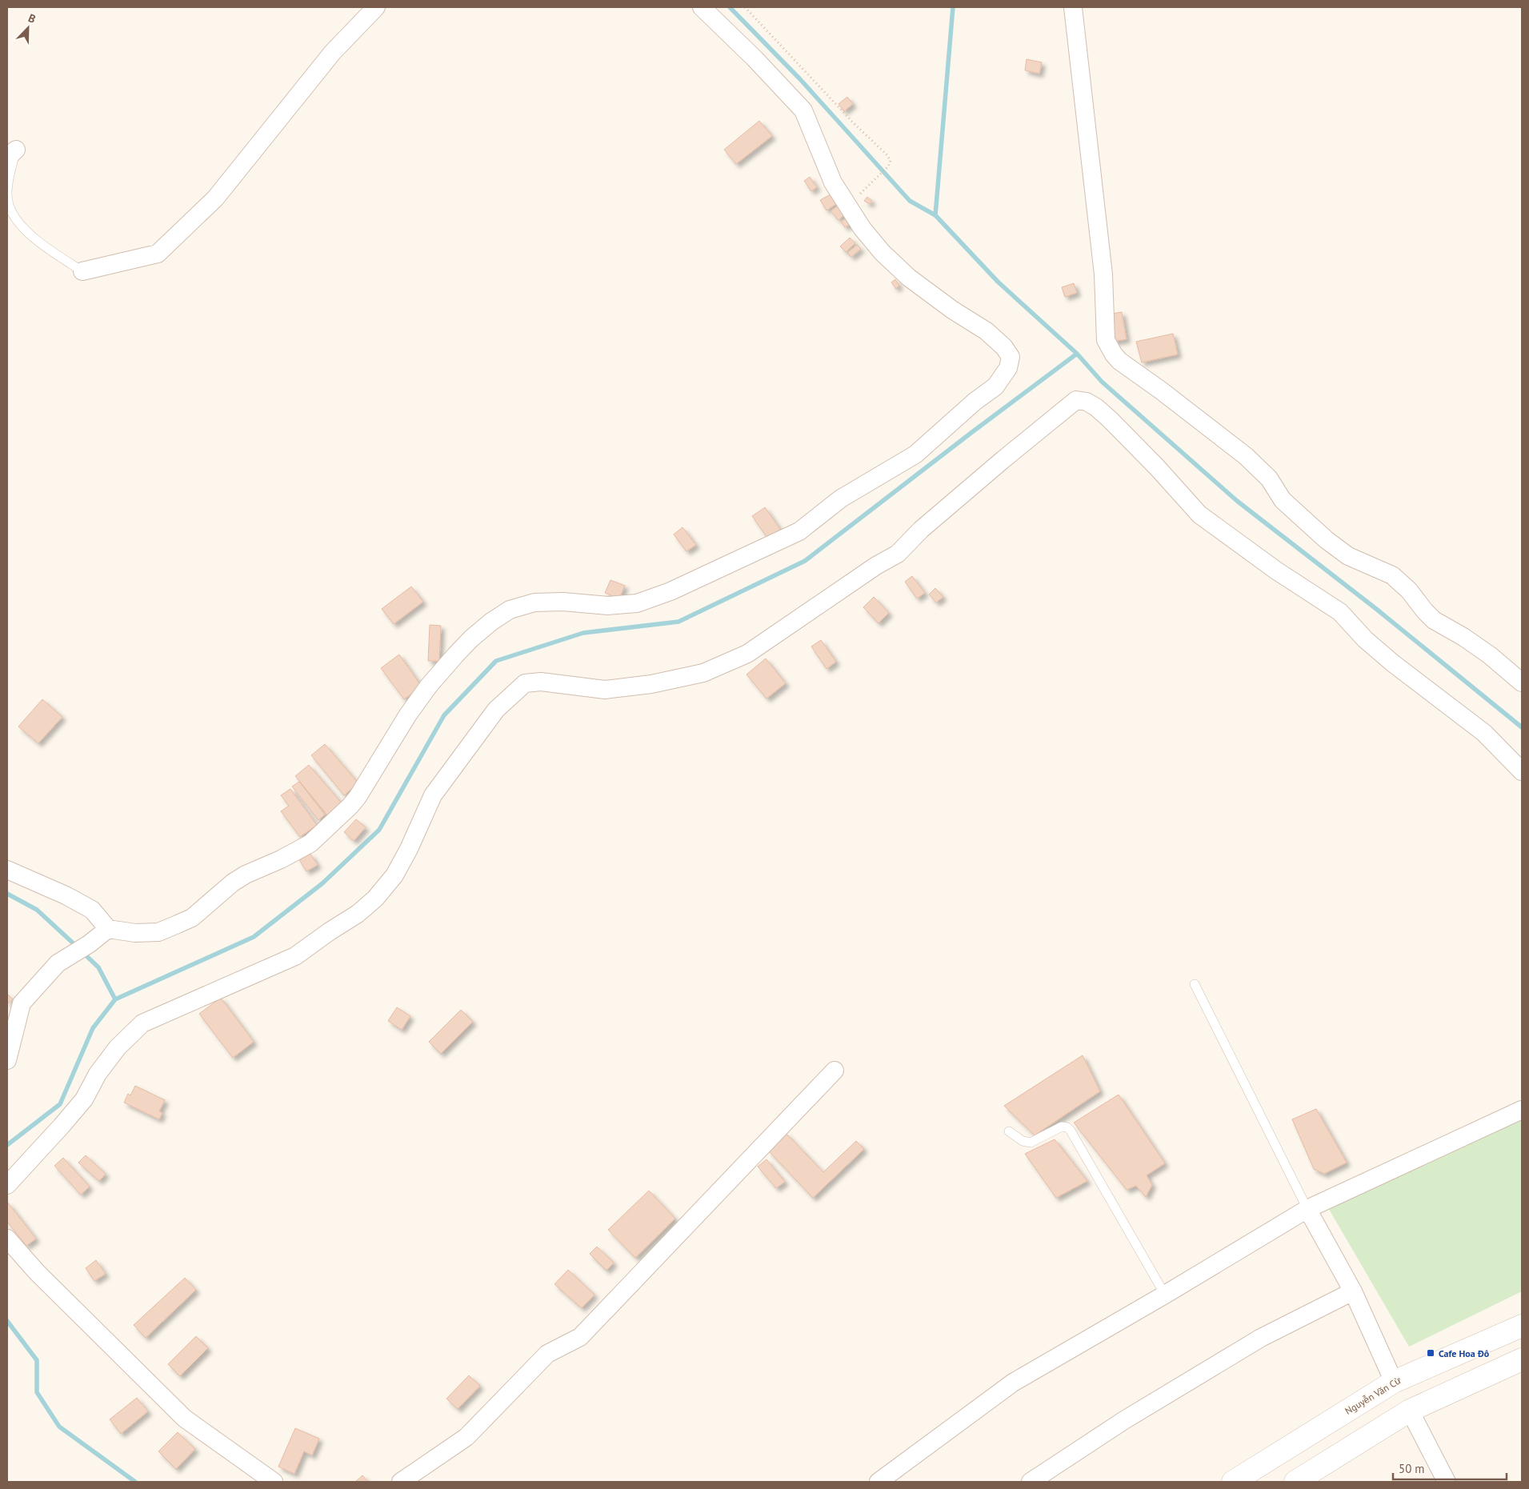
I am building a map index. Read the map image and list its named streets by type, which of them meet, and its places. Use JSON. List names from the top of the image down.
{
  "streets": {
    "main road": ["Nguyễn Văn Cừ"]
  },
  "places": {
    "transit": ["Cafe Hoa Đô"]
  },
  "scale_bar": "50 m",
  "north": "top right"
}
